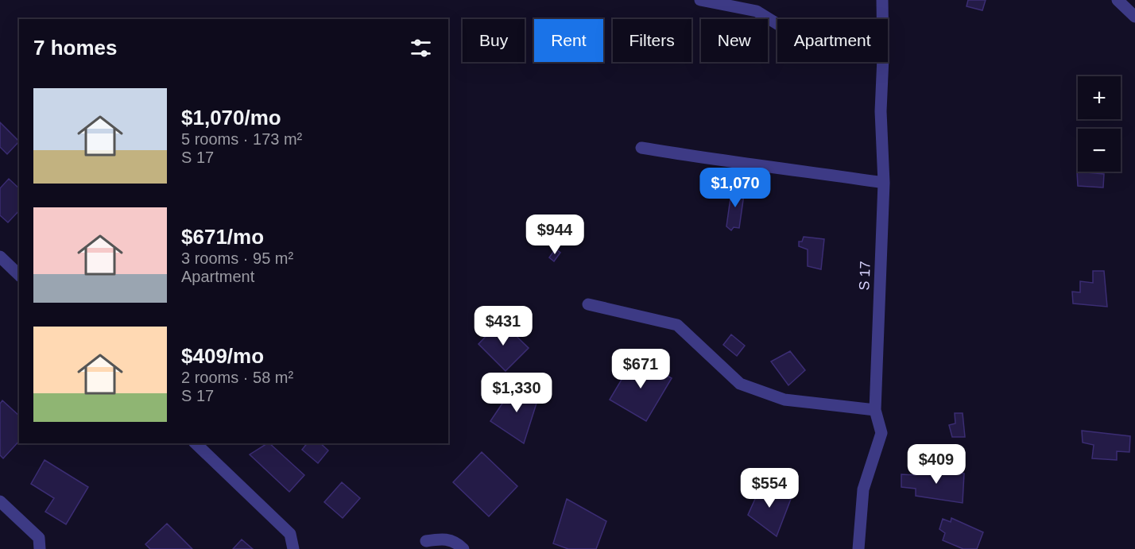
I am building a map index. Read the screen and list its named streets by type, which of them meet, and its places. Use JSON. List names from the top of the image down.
{
  "streets": {
    "street": ["S 17"]
  },
  "page": {
    "chip": [
      "Buy",
      "Rent",
      "Filters",
      "New",
      "Apartment"
    ],
    "heading": "7 homes",
    "map_buttons": ["+", "−"],
    "list": [
      {
        "name": "$1,070/mo",
        "note": "5 rooms · 173 m² · S 17"
      },
      {
        "name": "$671/mo",
        "note": "3 rooms · 95 m² · Apartment"
      },
      {
        "name": "$409/mo",
        "note": "2 rooms · 58 m² · S 17"
      }
    ],
    "price": [
      "$1,070",
      "$944",
      "$431",
      "$671",
      "$1,330",
      "$409",
      "$554"
    ]
  }
}
